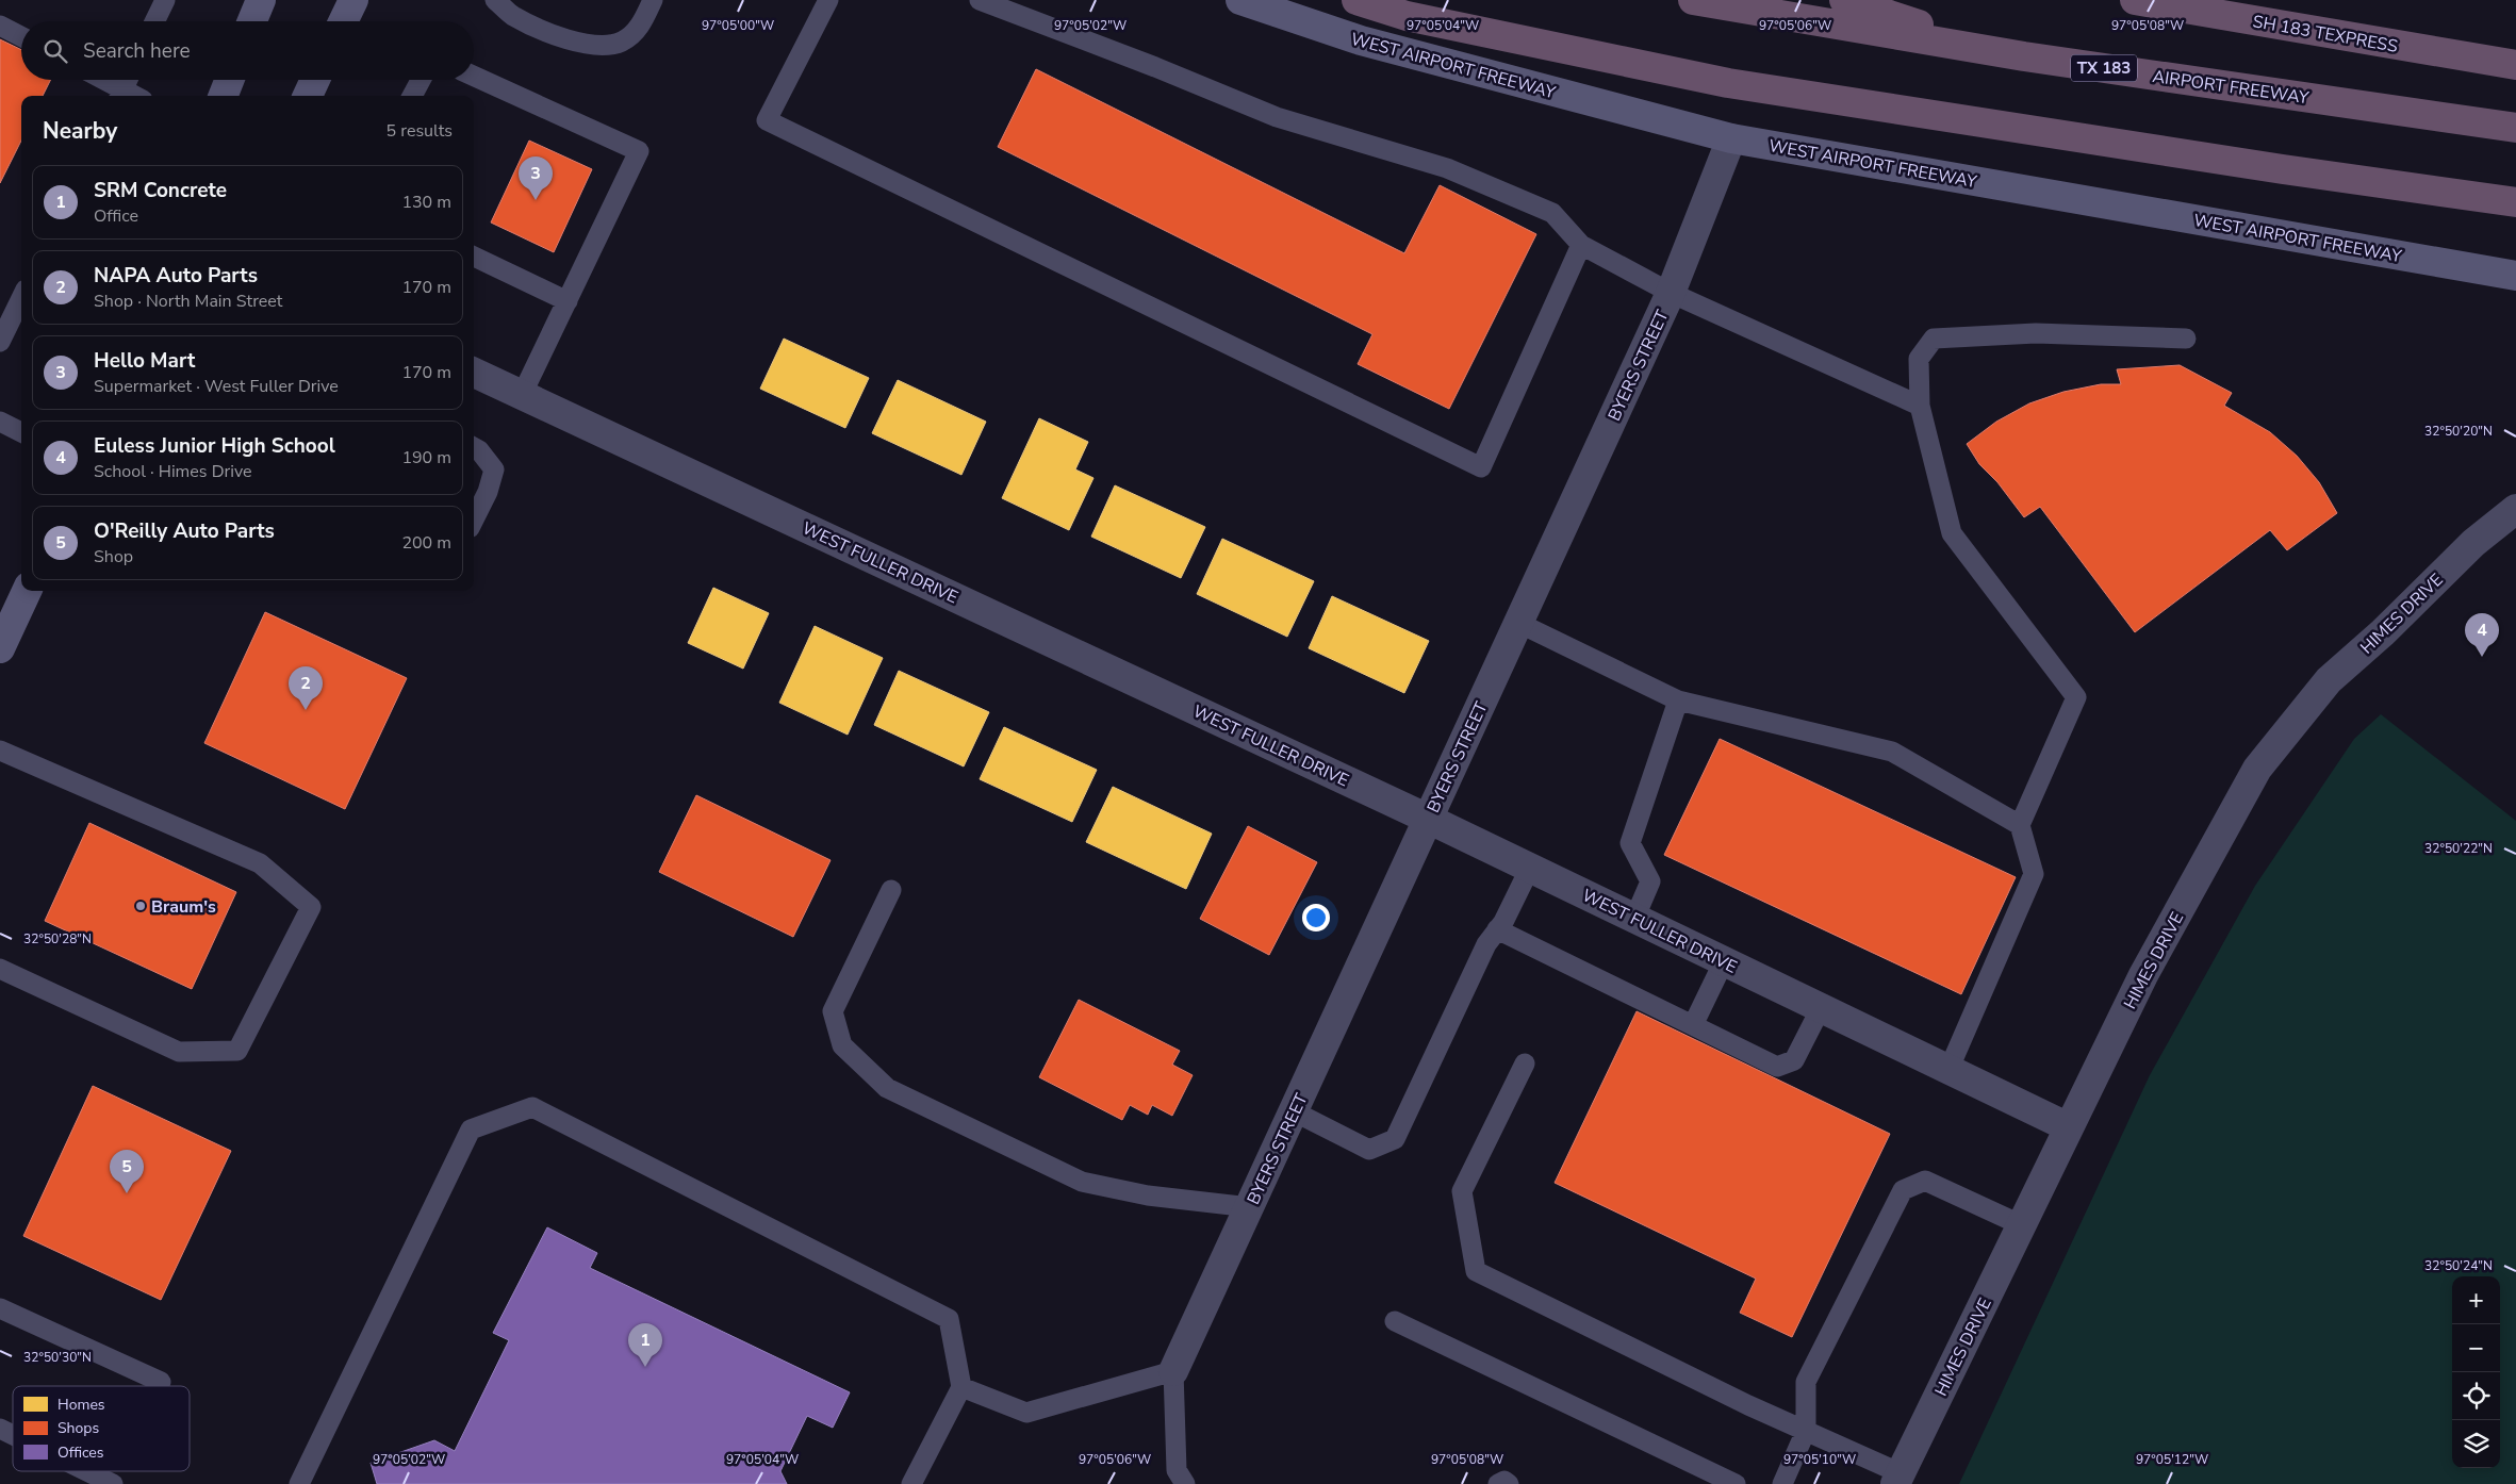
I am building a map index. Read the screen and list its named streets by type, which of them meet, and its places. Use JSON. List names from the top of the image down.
{
  "streets": {
    "highway": ["SH 183 TEXPRESS", "TX 183", "AIRPORT FREEWAY"],
    "main road": ["WEST AIRPORT FREEWAY"],
    "street": ["BYERS STREET", "WEST FULLER DRIVE", "HIMES DRIVE"]
  },
  "crossings": [
    ["WEST AIRPORT FREEWAY", "BYERS STREET"],
    ["BYERS STREET", "WEST FULLER DRIVE"],
    ["WEST FULLER DRIVE", "HIMES DRIVE"]
  ],
  "places": ["Braum's"],
  "legend": ["Homes", "Shops", "Offices"],
  "page": {
    "search": "Search here",
    "heading": ["Nearby", "5 results"],
    "pins": [
      "3",
      "4",
      "2",
      "5",
      "1"
    ],
    "list": [
      {
        "mark": "1",
        "name": "SRM Concrete",
        "note": "Office",
        "value": "130 m"
      },
      {
        "mark": "2",
        "name": "NAPA Auto Parts",
        "note": "Shop · North Main Street",
        "value": "170 m"
      },
      {
        "mark": "3",
        "name": "Hello Mart",
        "note": "Supermarket · West Fuller Drive",
        "value": "170 m"
      },
      {
        "mark": "4",
        "name": "Euless Junior High School",
        "note": "School · Himes Drive",
        "value": "190 m"
      },
      {
        "mark": "5",
        "name": "O'Reilly Auto Parts",
        "note": "Shop",
        "value": "200 m"
      }
    ],
    "map_buttons": ["+", "−"]
  },
  "coordinates": [
    "97°05'00\"W",
    "97°05'02\"W",
    "97°05'04\"W",
    "97°05'06\"W",
    "97°05'08\"W",
    "32°50'20\"N",
    "32°50'22\"N",
    "32°50'28\"N",
    "32°50'24\"N",
    "32°50'30\"N",
    "97°05'10\"W",
    "97°05'12\"W"
  ]
}
